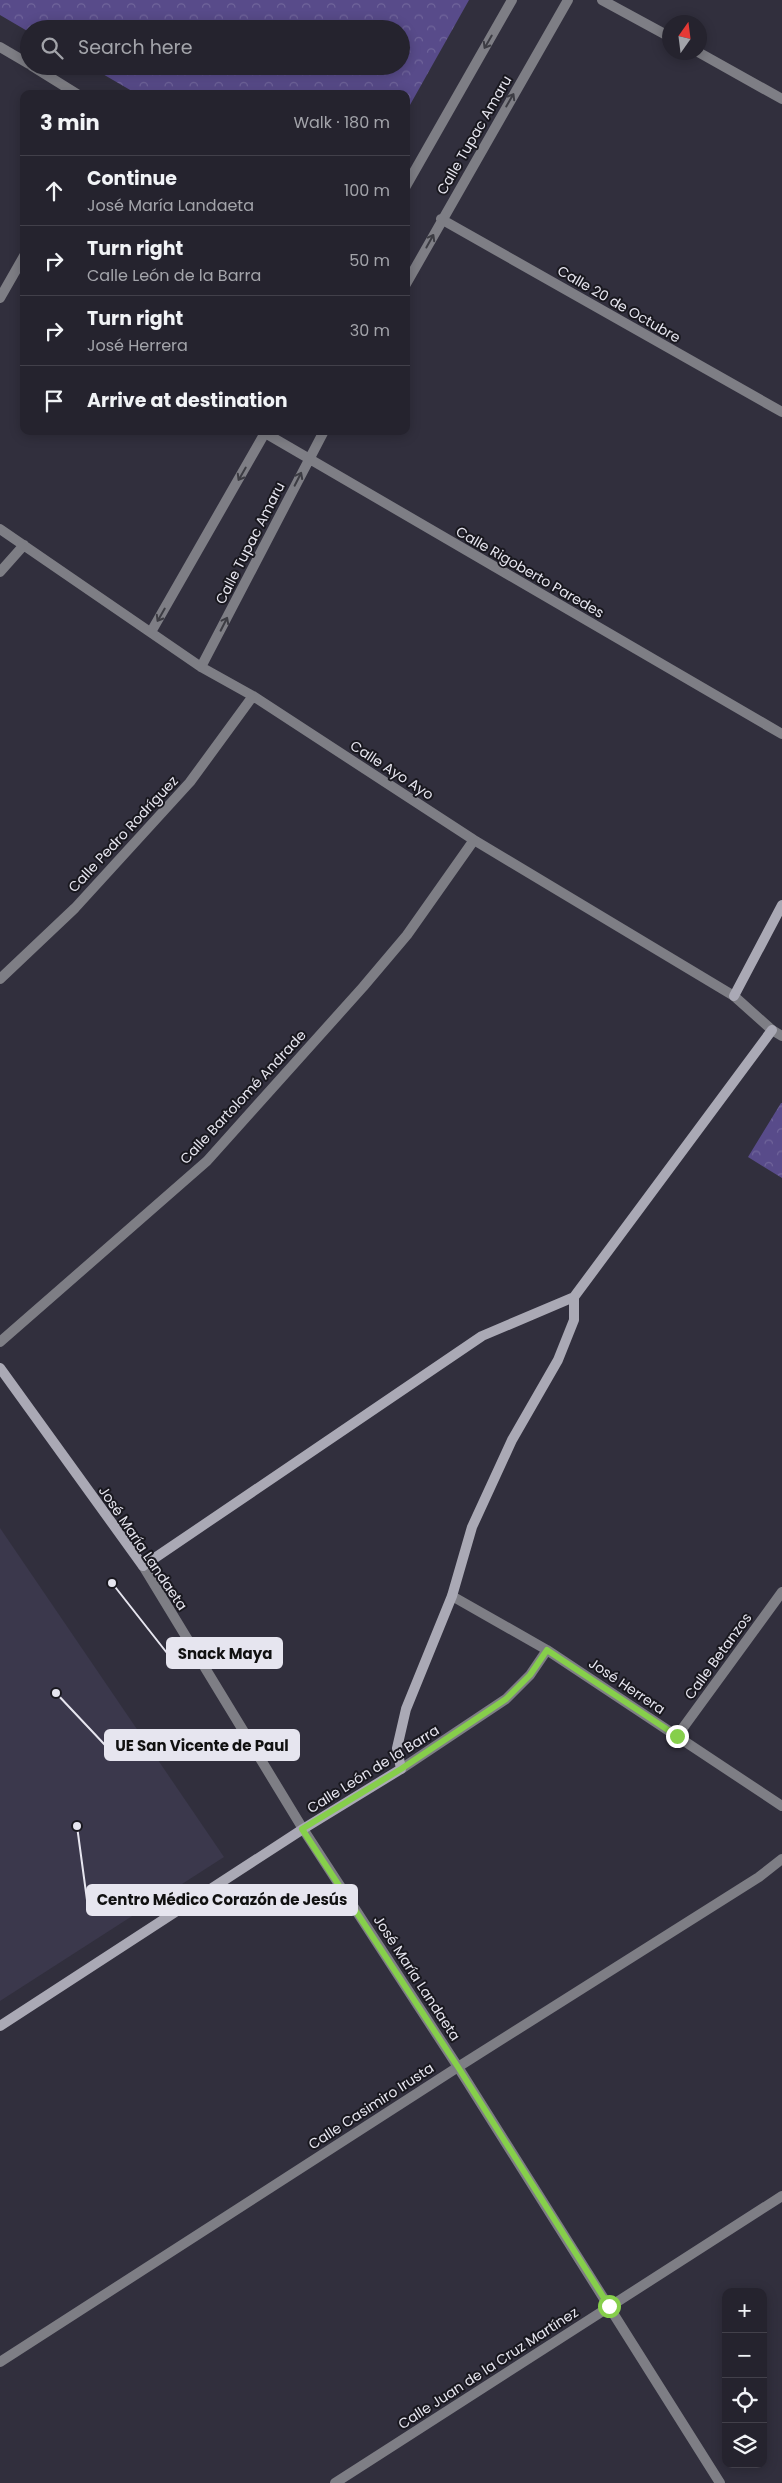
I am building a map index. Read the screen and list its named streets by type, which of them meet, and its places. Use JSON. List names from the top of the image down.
{
  "streets": {
    "street": [
      "Calle Tupac Amaru",
      "Calle 20 de Octubre",
      "Calle Rigoberto Paredes",
      "Calle Ayo Ayo",
      "Calle Pedro Rodríguez",
      "Calle Bartolomé Andrade",
      "José María Landaeta",
      "Calle Betanzos",
      "José Herrera",
      "Calle León de la Barra",
      "Calle Casimiro Irusta",
      "Calle Juan de la Cruz Martínez"
    ]
  },
  "crossings": [
    ["Calle Tupac Amaru", "Calle 20 de Octubre"],
    ["Calle Tupac Amaru", "Calle Rigoberto Paredes"],
    ["Calle Tupac Amaru", "Calle Ayo Ayo"],
    ["Calle Ayo Ayo", "Calle Pedro Rodríguez"],
    ["Calle Ayo Ayo", "Calle Bartolomé Andrade"],
    ["José María Landaeta", "Calle León de la Barra"],
    ["José María Landaeta", "Calle Casimiro Irusta"],
    ["José María Landaeta", "Calle Juan de la Cruz Martínez"],
    ["Calle Betanzos", "José Herrera"],
    ["José Herrera", "Calle León de la Barra"]
  ],
  "places": ["Snack Maya", "UE San Vicente de Paul", "Centro Médico Corazón de Jesús"],
  "north": "top",
  "page": {
    "search": "Search here",
    "heading": ["3 min", "Walk · 180 m"],
    "list": [
      ["Continue", "José María Landaeta", "100 m"],
      ["Turn right", "Calle León de la Barra", "50 m"],
      ["Turn right", "José Herrera", "30 m"],
      "Arrive at destination"
    ],
    "map_buttons": ["+", "−"]
  }
}
